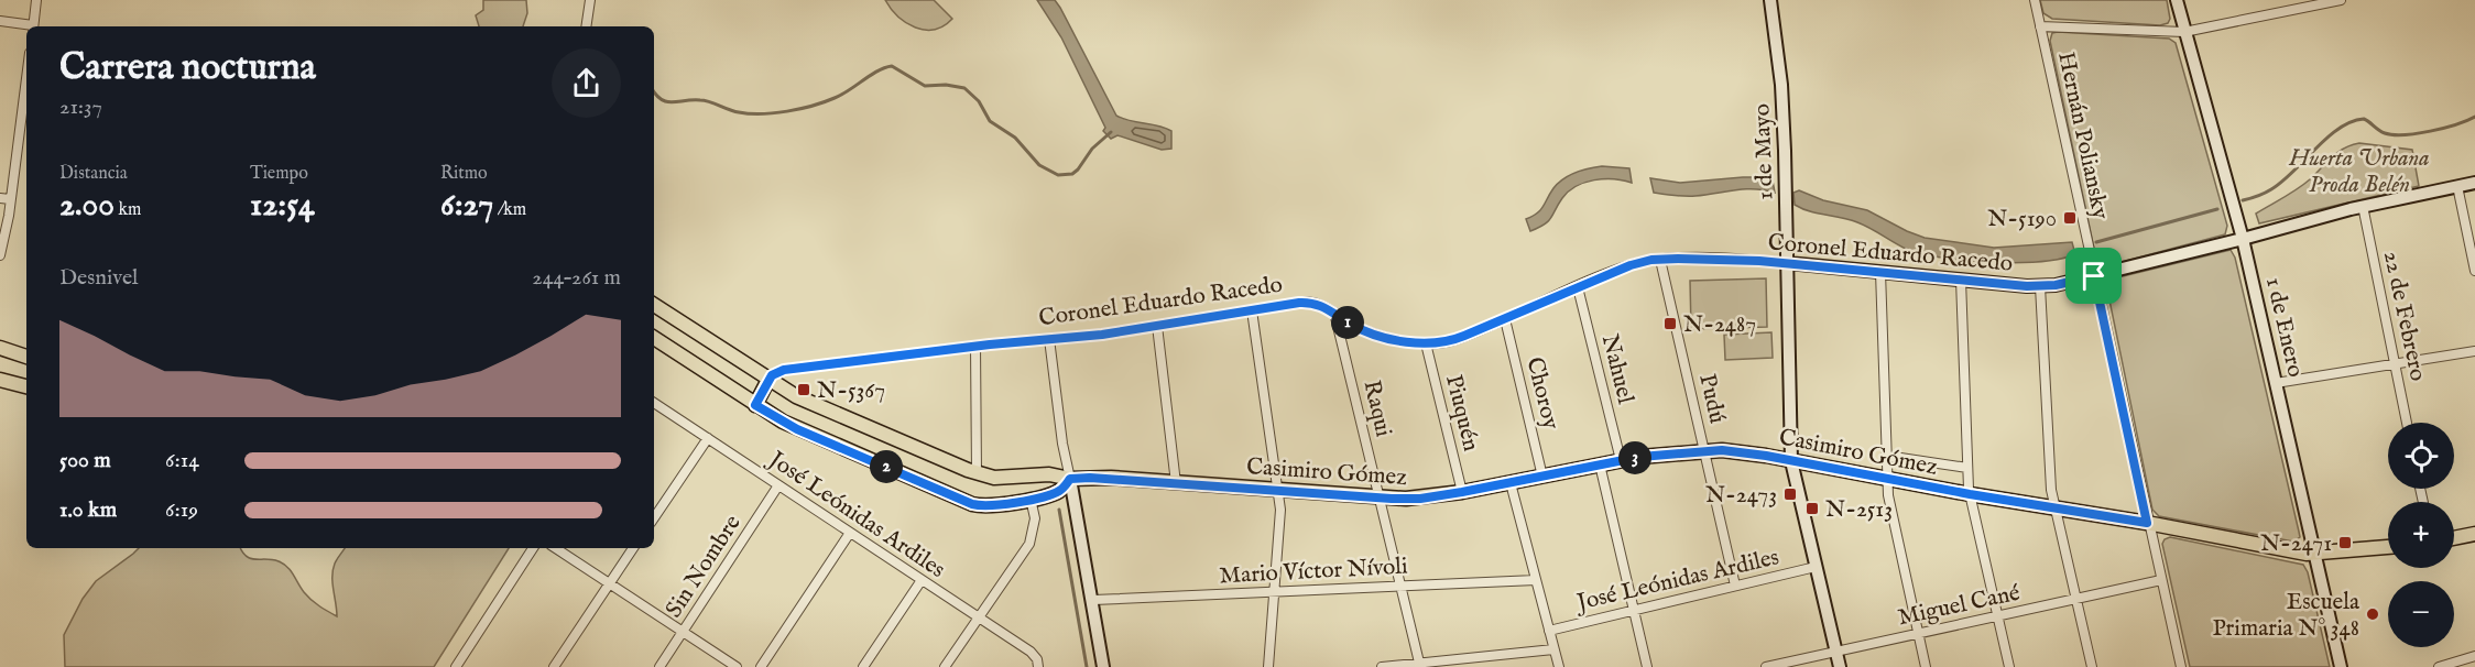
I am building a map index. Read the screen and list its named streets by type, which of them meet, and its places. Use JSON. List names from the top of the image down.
{
  "streets": {
    "main road": ["Casimiro Gómez"],
    "street": [
      "Hernán Poliansky",
      "1 de Mayo",
      "Coronel Eduardo Racedo",
      "22 de Febrero",
      "1 de Enero",
      "Nahuel",
      "Choroy",
      "Pudú",
      "Raqui",
      "Piuquén",
      "José Leónidas Ardiles",
      "Sin Nombre",
      "Mario Víctor Nívoli",
      "Miguel Cané"
    ]
  },
  "crossings": [
    ["Hernán Poliansky", "Coronel Eduardo Racedo"],
    ["Hernán Poliansky", "Casimiro Gómez"],
    ["Hernán Poliansky", "Miguel Cané"],
    ["1 de Mayo", "Coronel Eduardo Racedo"],
    ["1 de Mayo", "Casimiro Gómez"],
    ["1 de Mayo", "José Leónidas Ardiles"],
    ["1 de Mayo", "Miguel Cané"],
    ["Coronel Eduardo Racedo", "22 de Febrero"],
    ["Coronel Eduardo Racedo", "1 de Enero"],
    ["Coronel Eduardo Racedo", "Nahuel"],
    ["Coronel Eduardo Racedo", "Choroy"],
    ["Coronel Eduardo Racedo", "Pudú"],
    ["Coronel Eduardo Racedo", "Raqui"],
    ["Coronel Eduardo Racedo", "Piuquén"],
    ["Coronel Eduardo Racedo", "Casimiro Gómez"],
    ["1 de Enero", "Casimiro Gómez"],
    ["Nahuel", "Casimiro Gómez"],
    ["Choroy", "Casimiro Gómez"],
    ["Pudú", "Casimiro Gómez"],
    ["Pudú", "José Leónidas Ardiles"],
    ["Raqui", "Casimiro Gómez"],
    ["Raqui", "Mario Víctor Nívoli"],
    ["Piuquén", "Casimiro Gómez"],
    ["José Leónidas Ardiles", "Sin Nombre"]
  ],
  "parks": ["Huerta Urbana Proda Belén"],
  "places": {
    "transit": [
      "N-5190",
      "N-2487",
      "N-5367",
      "N-2473",
      "N-2513",
      "N-2471"
    ],
    "other": ["Escuela Primaria N° 348"]
  },
  "page": {
    "heading": ["Carrera nocturna", "21:37"],
    "stats": [
      ["Distancia", "2.00 km"],
      ["Tiempo", "12:54"],
      ["Ritmo", "6:27 /km"]
    ],
    "chart": ["Desnivel", "244–261 m"],
    "pins": ["1", "3", "2"],
    "map_buttons": ["+", "−"],
    "list": [
      {
        "name": "500 m",
        "note": "6:14"
      },
      {
        "name": "1.0 km",
        "note": "6:19"
      }
    ]
  }
}
